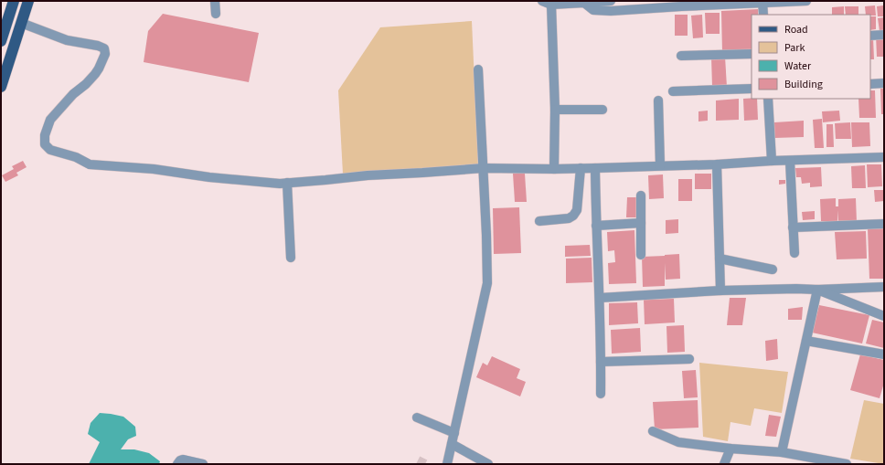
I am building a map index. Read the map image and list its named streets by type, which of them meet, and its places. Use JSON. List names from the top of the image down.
{
  "legend": [
    "Road",
    "Park",
    "Water",
    "Building"
  ]
}
